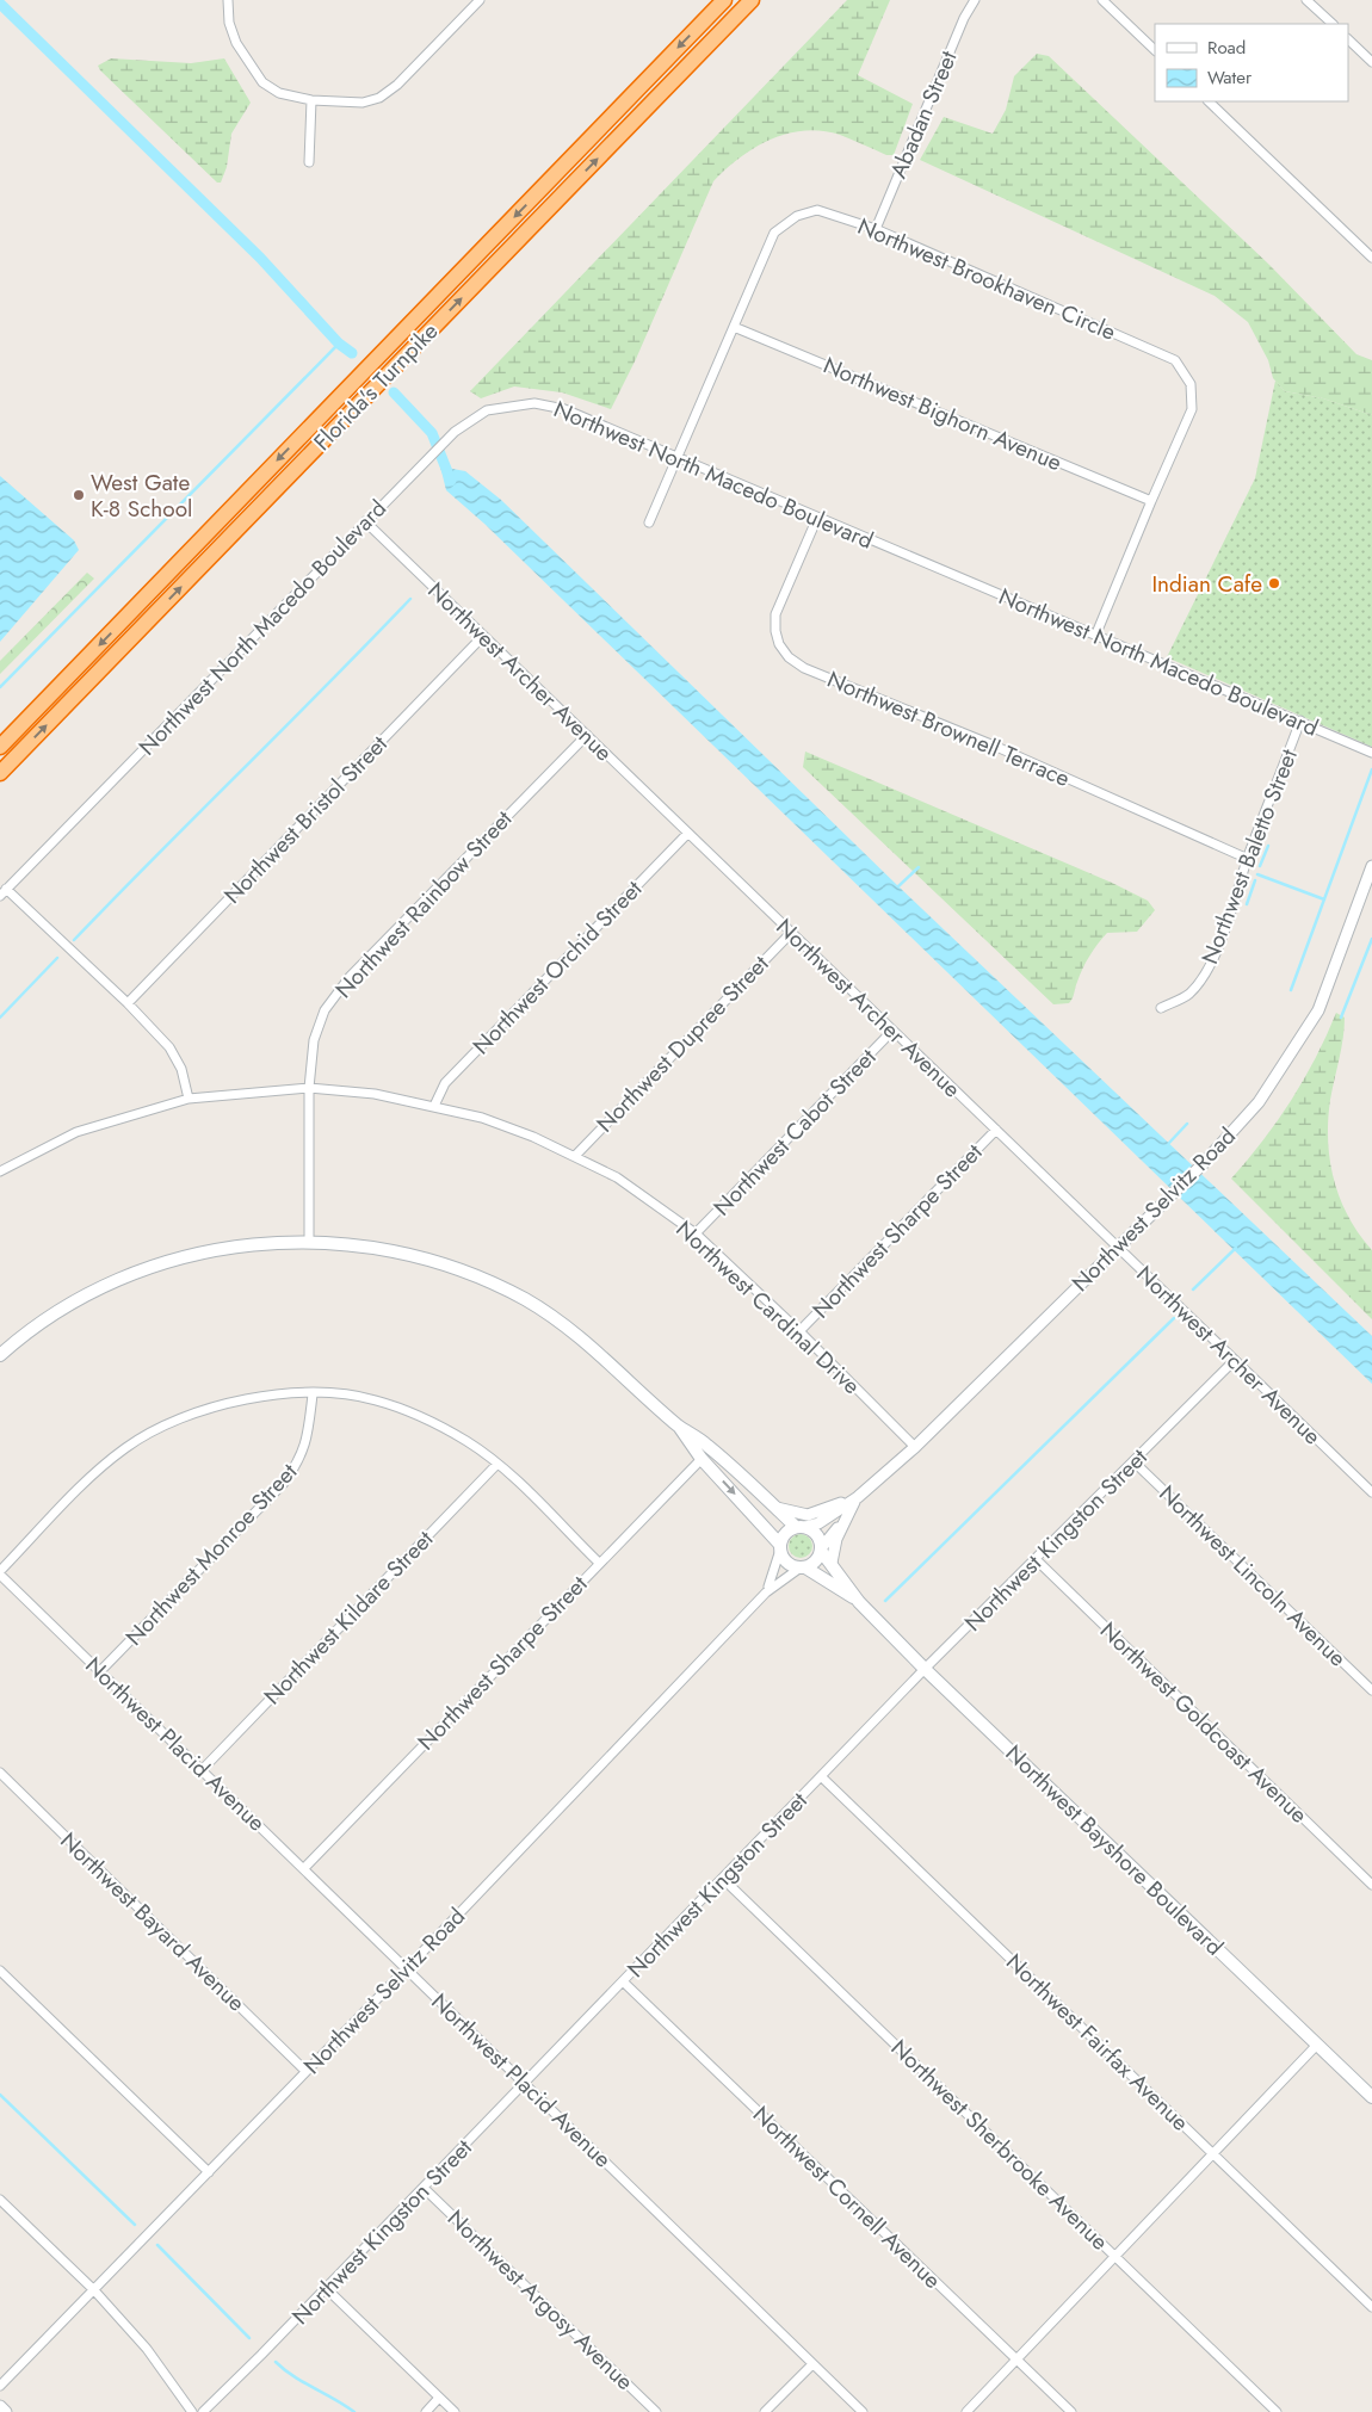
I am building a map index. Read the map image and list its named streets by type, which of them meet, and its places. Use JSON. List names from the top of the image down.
{
  "streets": {
    "highway": ["Florida's Turnpike"],
    "main road": ["Northwest Bayshore Boulevard"],
    "street": [
      "Abadan Street",
      "Northwest Brookhaven Circle",
      "Northwest Bighorn Avenue",
      "Northwest North Macedo Boulevard",
      "Northwest Archer Avenue",
      "Northwest Brownell Terrace",
      "Northwest Bristol Street",
      "Northwest Baletto Street",
      "Northwest Rainbow Street",
      "Northwest Orchid Street",
      "Northwest Dupree Street",
      "Northwest Cabot Street",
      "Northwest Selvitz Road",
      "Northwest Sharpe Street",
      "Northwest Cardinal Drive",
      "Northwest Kingston Street",
      "Northwest Monroe Street",
      "Northwest Lincoln Avenue",
      "Northwest Kildare Street",
      "Northwest Goldcoast Avenue",
      "Northwest Placid Avenue",
      "Northwest Bayard Avenue",
      "Northwest Fairfax Avenue",
      "Northwest Sherbrooke Avenue",
      "Northwest Cornell Avenue",
      "Northwest Argosy Avenue"
    ]
  },
  "crossings": [
    ["Abadan Street", "Northwest Brookhaven Circle"],
    ["Northwest Brookhaven Circle", "Northwest Bighorn Avenue"],
    ["Northwest North Macedo Boulevard", "Northwest Archer Avenue"],
    ["Northwest North Macedo Boulevard", "Northwest Brownell Terrace"],
    ["Northwest North Macedo Boulevard", "Northwest Baletto Street"],
    ["Northwest Archer Avenue", "Northwest Bristol Street"],
    ["Northwest Archer Avenue", "Northwest Rainbow Street"],
    ["Northwest Archer Avenue", "Northwest Orchid Street"],
    ["Northwest Archer Avenue", "Northwest Dupree Street"],
    ["Northwest Archer Avenue", "Northwest Cabot Street"],
    ["Northwest Archer Avenue", "Northwest Selvitz Road"],
    ["Northwest Archer Avenue", "Northwest Sharpe Street"],
    ["Northwest Archer Avenue", "Northwest Kingston Street"],
    ["Northwest Brownell Terrace", "Northwest Baletto Street"],
    ["Northwest Rainbow Street", "Northwest Cardinal Drive"],
    ["Northwest Orchid Street", "Northwest Cardinal Drive"],
    ["Northwest Dupree Street", "Northwest Cardinal Drive"],
    ["Northwest Cabot Street", "Northwest Cardinal Drive"],
    ["Northwest Selvitz Road", "Northwest Cardinal Drive"],
    ["Northwest Selvitz Road", "Northwest Placid Avenue"],
    ["Northwest Selvitz Road", "Northwest Bayshore Boulevard"],
    ["Northwest Selvitz Road", "Northwest Bayard Avenue"],
    ["Northwest Sharpe Street", "Northwest Cardinal Drive"],
    ["Northwest Sharpe Street", "Northwest Placid Avenue"],
    ["Northwest Kingston Street", "Northwest Lincoln Avenue"],
    ["Northwest Kingston Street", "Northwest Goldcoast Avenue"],
    ["Northwest Kingston Street", "Northwest Placid Avenue"],
    ["Northwest Kingston Street", "Northwest Bayshore Boulevard"],
    ["Northwest Kingston Street", "Northwest Fairfax Avenue"],
    ["Northwest Kingston Street", "Northwest Sherbrooke Avenue"],
    ["Northwest Kingston Street", "Northwest Cornell Avenue"],
    ["Northwest Kingston Street", "Northwest Argosy Avenue"],
    ["Northwest Monroe Street", "Northwest Placid Avenue"],
    ["Northwest Kildare Street", "Northwest Placid Avenue"]
  ],
  "places": ["West Gate K-8 School", "Indian Cafe"],
  "legend": ["Road", "Water"]
}
